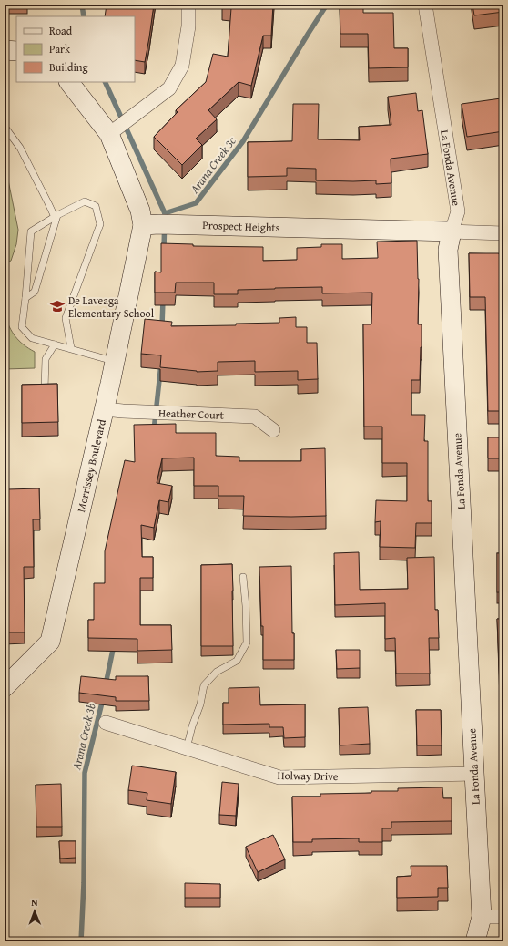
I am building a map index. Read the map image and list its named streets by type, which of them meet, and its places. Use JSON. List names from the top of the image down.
{
  "streets": {
    "street": [
      "La Fonda Avenue",
      "Prospect Heights",
      "Heather Court",
      "Morrissey Boulevard",
      "Holway Drive"
    ]
  },
  "crossings": [
    ["La Fonda Avenue", "Prospect Heights"],
    ["La Fonda Avenue", "Holway Drive"],
    ["Prospect Heights", "Morrissey Boulevard"],
    ["Heather Court", "Morrissey Boulevard"]
  ],
  "water": ["Arana Creek 3c", "Arana Creek 3b"],
  "places": {
    "school or university": ["De Laveaga Elementary School"]
  },
  "legend": ["Road", "Park", "Building"],
  "north": "top"
}
